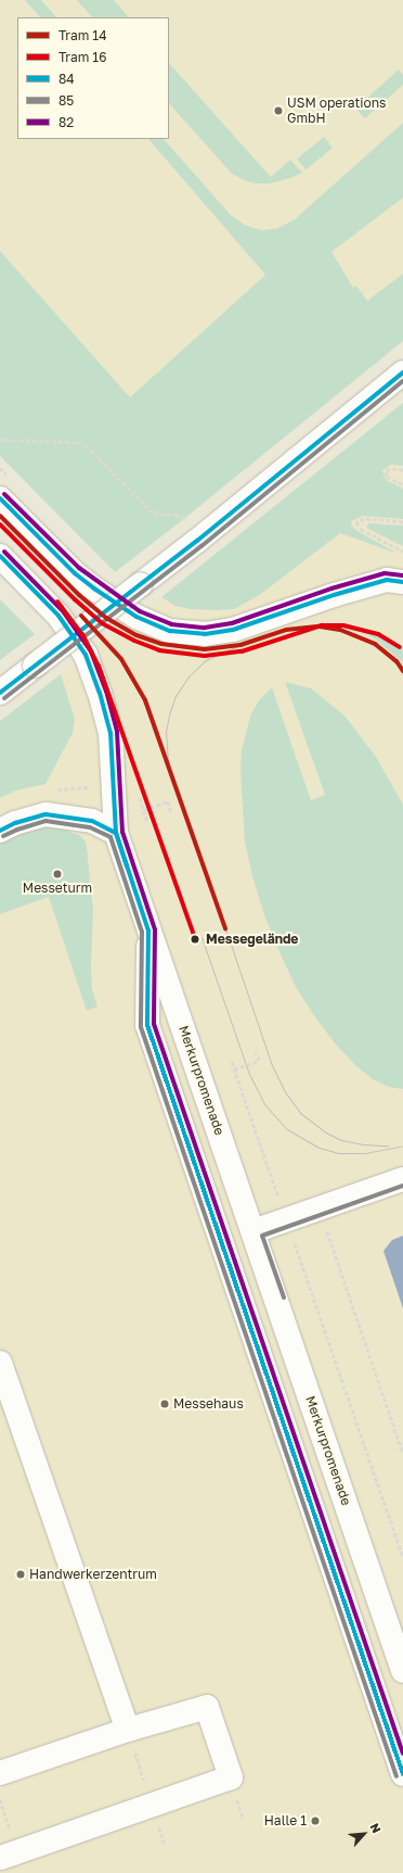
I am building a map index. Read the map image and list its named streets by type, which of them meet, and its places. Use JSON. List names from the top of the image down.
{
  "streets": {
    "street": ["Merkurpromenade"]
  },
  "places": [
    "USM operations GmbH",
    "Messeturm",
    "Messegelände",
    "Messehaus",
    "Handwerkerzentrum",
    "Halle 1"
  ],
  "lines": [
    "transit line 84",
    "transit line 85",
    "transit line 82",
    "tram line 14",
    "tram line 16"
  ],
  "legend": [
    "Tram 14",
    "Tram 16",
    "84",
    "85",
    "82"
  ],
  "north": "top right"
}
